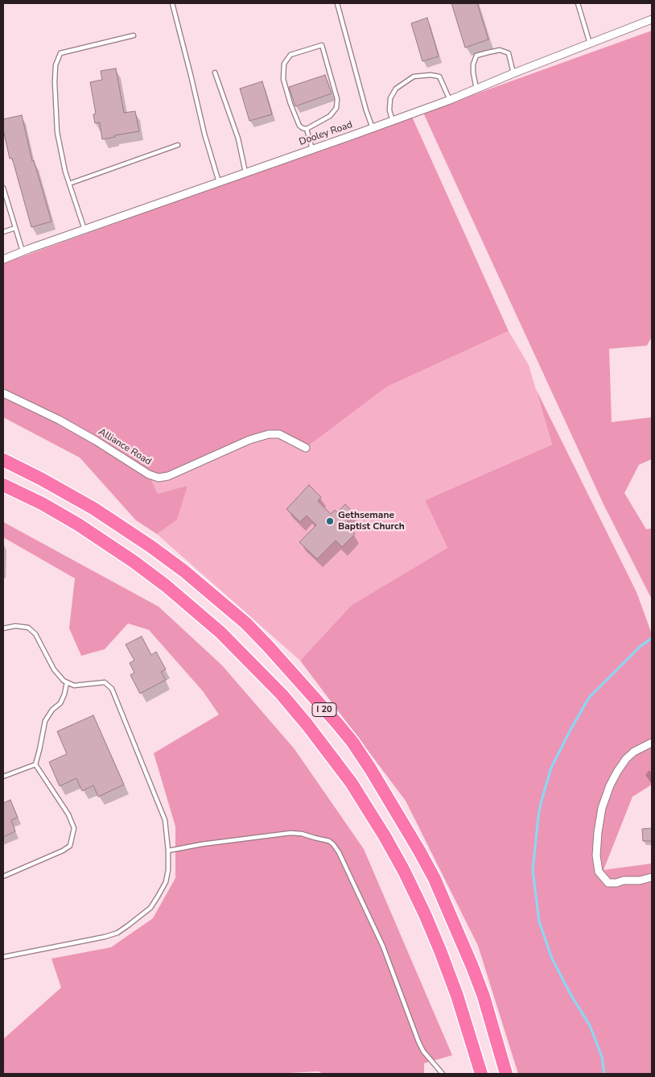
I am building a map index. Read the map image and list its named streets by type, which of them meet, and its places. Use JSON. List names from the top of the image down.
{
  "streets": {
    "highway": ["I 20"],
    "street": ["Dooley Road", "Alliance Road"]
  },
  "places": ["Gethsemane Baptist Church"]
}
